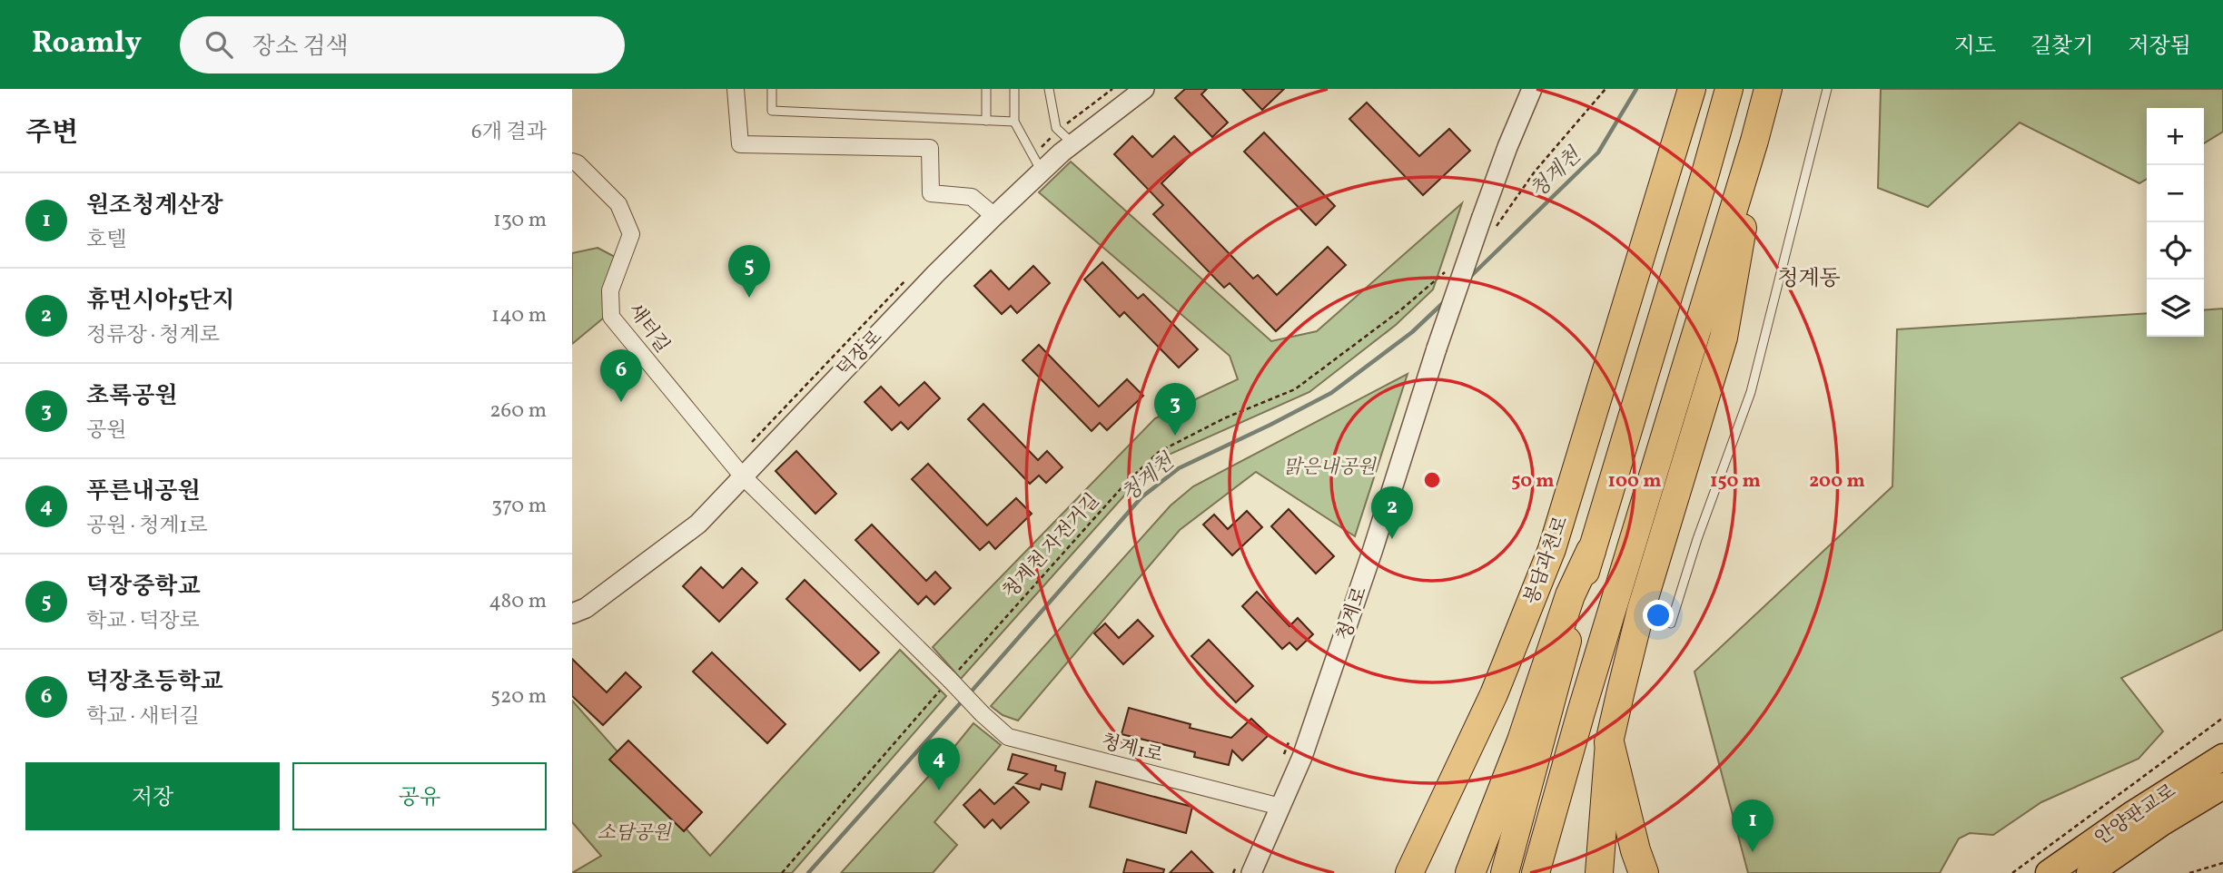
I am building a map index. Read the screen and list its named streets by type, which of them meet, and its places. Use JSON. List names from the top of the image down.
{
  "streets": {
    "highway": ["봉담과천로"],
    "main road": ["안양판교로"],
    "street": [
      "새터길",
      "덕장로",
      "청계로",
      "청계1로"
    ],
    "path": ["청계천 자전거길"]
  },
  "crossings": [
    ["새터길", "덕장로"],
    ["청계천 자전거길", "청계1로"],
    ["청계로", "청계1로"]
  ],
  "districts": ["청계동"],
  "water": ["청계천"],
  "parks": ["맑은내공원", "소담공원"],
  "page": {
    "header": "Roamly",
    "search": "장소 검색",
    "nav": ["지도", "길찾기", "저장됨"],
    "heading": ["주변", "6개 결과"],
    "map_buttons": ["+", "−"],
    "list": [
      {
        "mark": "1",
        "name": "원조청계산장",
        "note": "호텔",
        "value": "130 m"
      },
      {
        "mark": "2",
        "name": "휴먼시아5단지",
        "note": "정류장 · 청계로",
        "value": "140 m"
      },
      {
        "mark": "3",
        "name": "초록공원",
        "note": "공원",
        "value": "260 m"
      },
      {
        "mark": "4",
        "name": "푸른내공원",
        "note": "공원 · 청계1로",
        "value": "370 m"
      },
      {
        "mark": "5",
        "name": "덕장중학교",
        "note": "학교 · 덕장로",
        "value": "480 m"
      },
      {
        "mark": "6",
        "name": "덕장초등학교",
        "note": "학교 · 새터길",
        "value": "520 m"
      }
    ],
    "pins": [
      "5",
      "6",
      "3",
      "2",
      "4",
      "1"
    ],
    "buttons": ["저장", "공유"]
  },
  "rings": [
    "50 m",
    "100 m",
    "150 m",
    "200 m"
  ]
}
